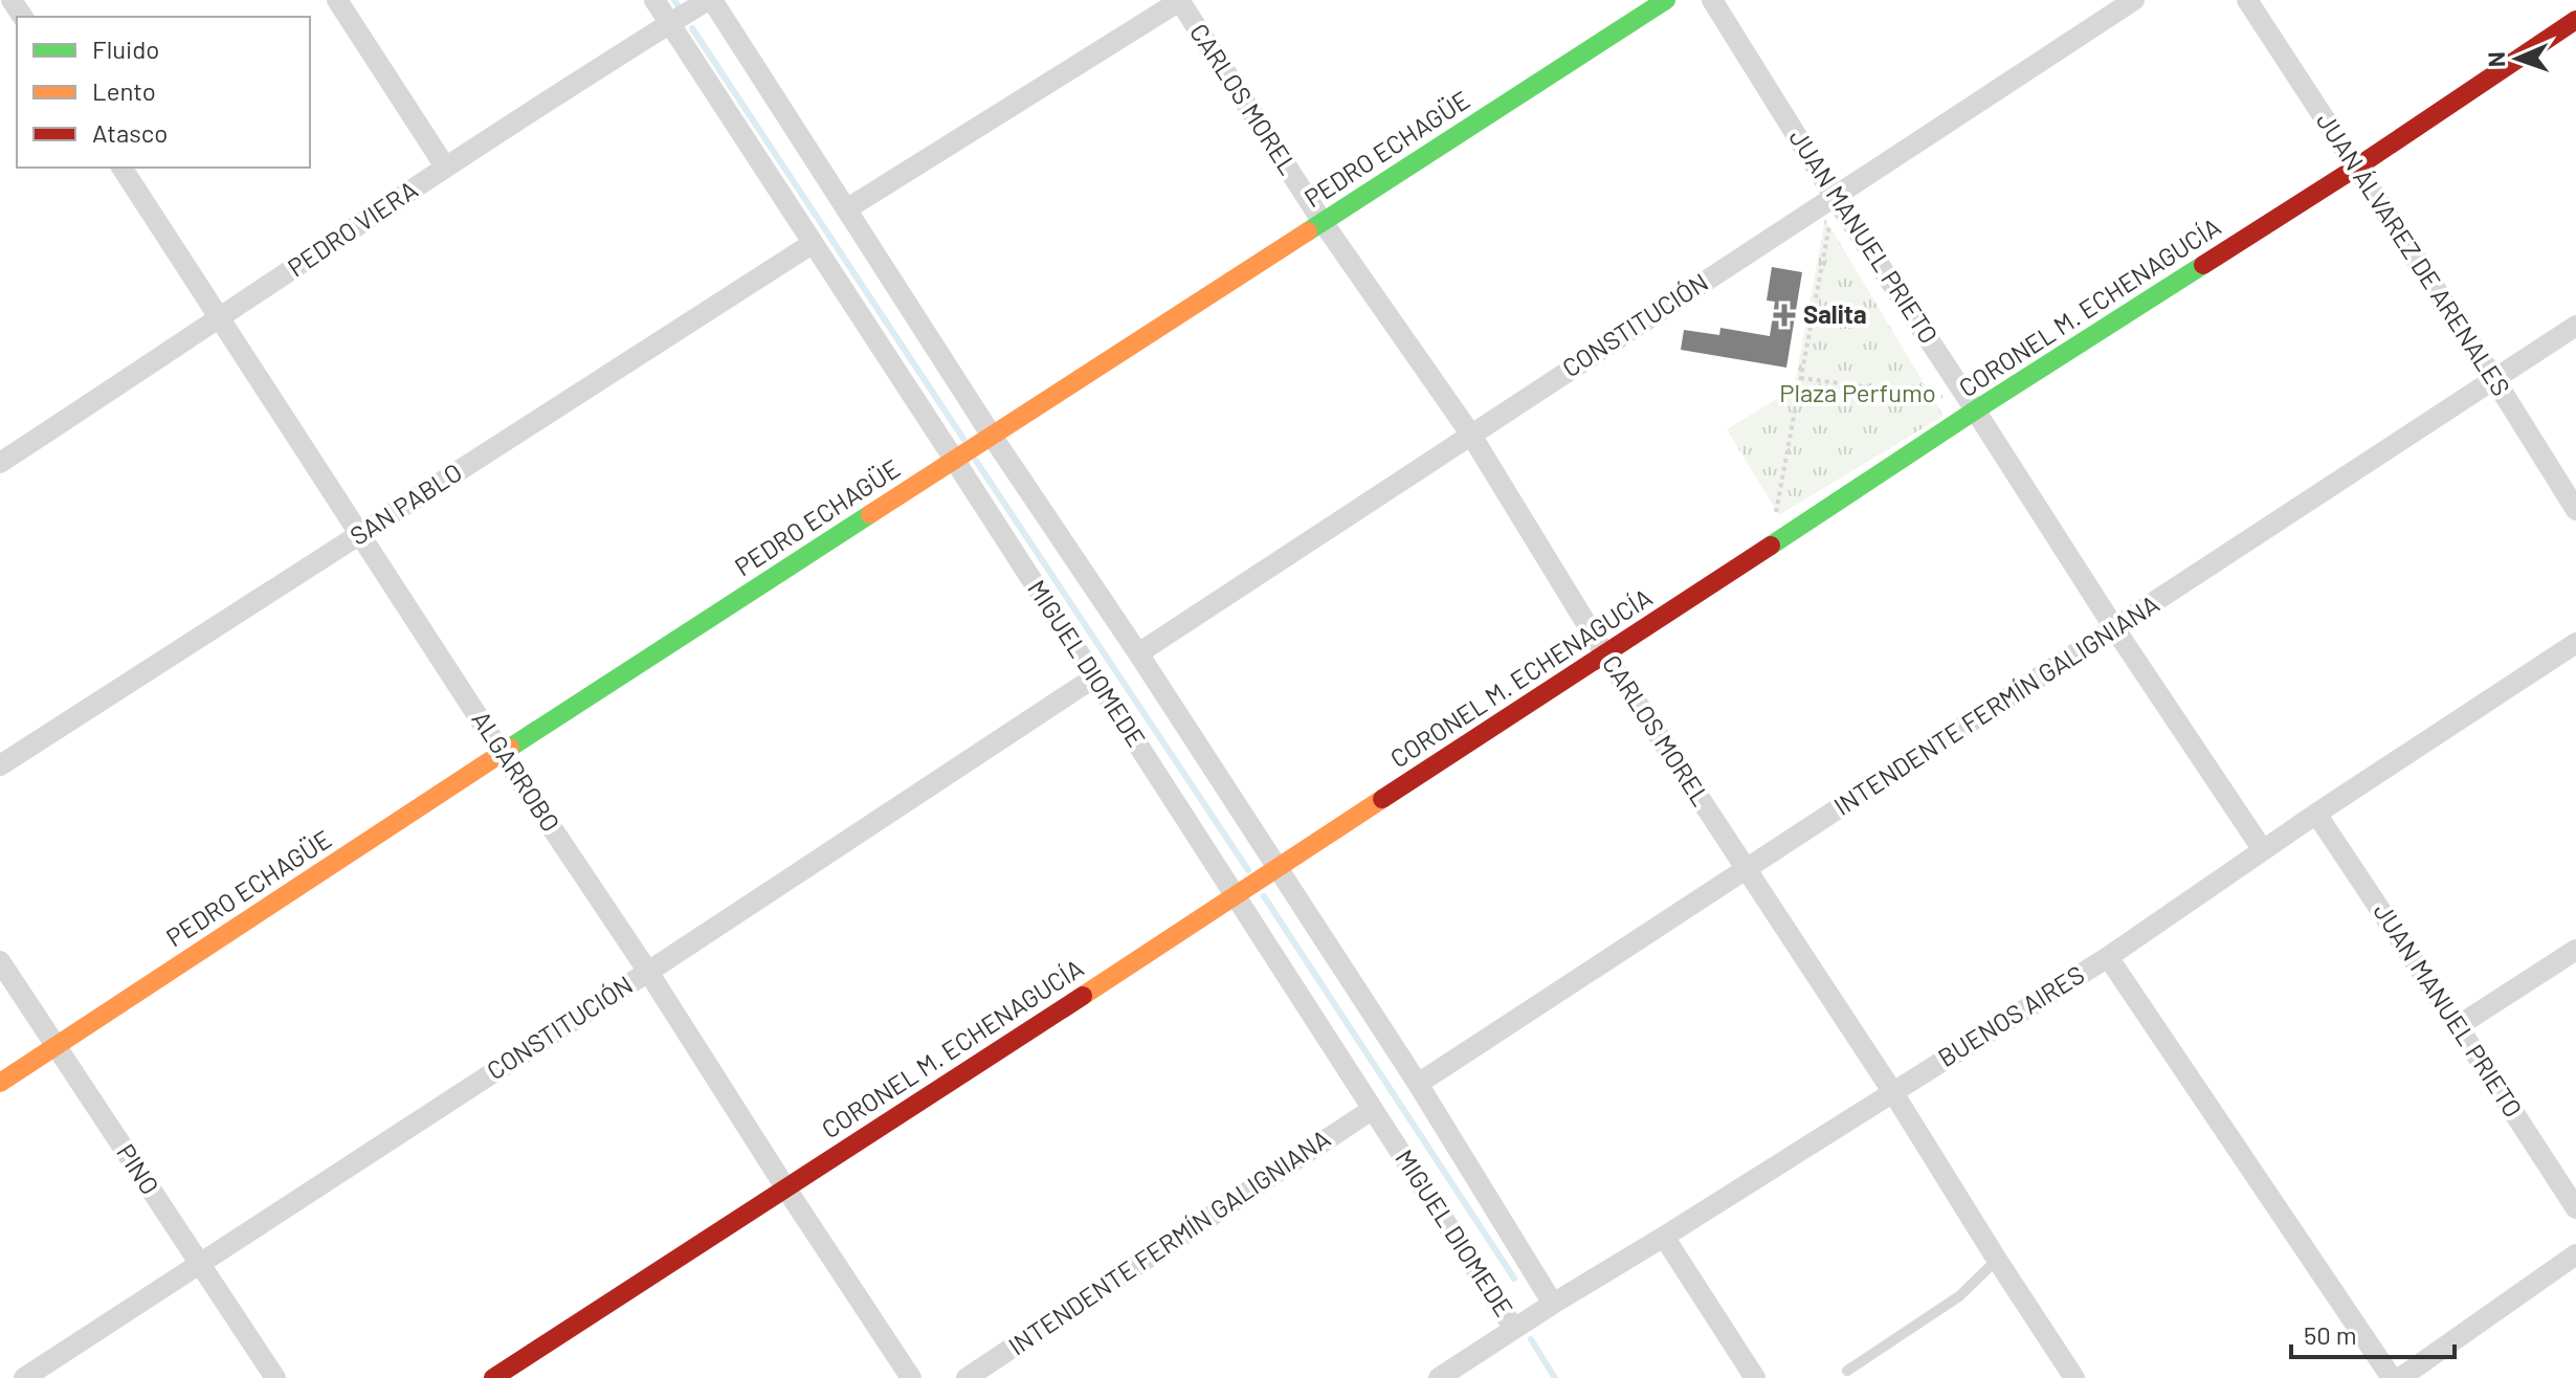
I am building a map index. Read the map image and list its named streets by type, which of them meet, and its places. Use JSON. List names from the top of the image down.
{
  "streets": {
    "street": [
      "CARLOS MOREL",
      "PEDRO ECHAGÜE",
      "PEDRO VIERA",
      "JUAN MANUEL PRIETO",
      "JUAN ÁLVAREZ DE ARENALES",
      "CORONEL M. ECHENAGUCÍA",
      "CONSTITUCIÓN",
      "SAN PABLO",
      "MIGUEL DIOMEDE",
      "INTENDENTE FERMÍN GALIGNIANA",
      "ALGARROBO",
      "BUENOS AIRES",
      "PINO"
    ]
  },
  "crossings": [
    ["CARLOS MOREL", "PEDRO ECHAGÜE"],
    ["CARLOS MOREL", "CORONEL M. ECHENAGUCÍA"],
    ["CARLOS MOREL", "CONSTITUCIÓN"],
    ["CARLOS MOREL", "INTENDENTE FERMÍN GALIGNIANA"],
    ["CARLOS MOREL", "BUENOS AIRES"],
    ["PEDRO ECHAGÜE", "MIGUEL DIOMEDE"],
    ["PEDRO ECHAGÜE", "ALGARROBO"],
    ["PEDRO ECHAGÜE", "PINO"],
    ["PEDRO VIERA", "MIGUEL DIOMEDE"],
    ["PEDRO VIERA", "ALGARROBO"],
    ["JUAN MANUEL PRIETO", "CORONEL M. ECHENAGUCÍA"],
    ["JUAN MANUEL PRIETO", "CONSTITUCIÓN"],
    ["JUAN MANUEL PRIETO", "INTENDENTE FERMÍN GALIGNIANA"],
    ["JUAN MANUEL PRIETO", "BUENOS AIRES"],
    ["JUAN ÁLVAREZ DE ARENALES", "CORONEL M. ECHENAGUCÍA"],
    ["JUAN ÁLVAREZ DE ARENALES", "INTENDENTE FERMÍN GALIGNIANA"],
    ["CORONEL M. ECHENAGUCÍA", "MIGUEL DIOMEDE"],
    ["CORONEL M. ECHENAGUCÍA", "ALGARROBO"],
    ["CONSTITUCIÓN", "MIGUEL DIOMEDE"],
    ["CONSTITUCIÓN", "ALGARROBO"],
    ["CONSTITUCIÓN", "PINO"],
    ["SAN PABLO", "MIGUEL DIOMEDE"],
    ["SAN PABLO", "ALGARROBO"],
    ["MIGUEL DIOMEDE", "INTENDENTE FERMÍN GALIGNIANA"],
    ["MIGUEL DIOMEDE", "BUENOS AIRES"]
  ],
  "parks": ["Plaza Perfumo"],
  "places": {
    "health": ["Salita"]
  },
  "legend": ["Fluido", "Lento", "Atasco"],
  "scale_bar": "50 m",
  "north": "left"
}
